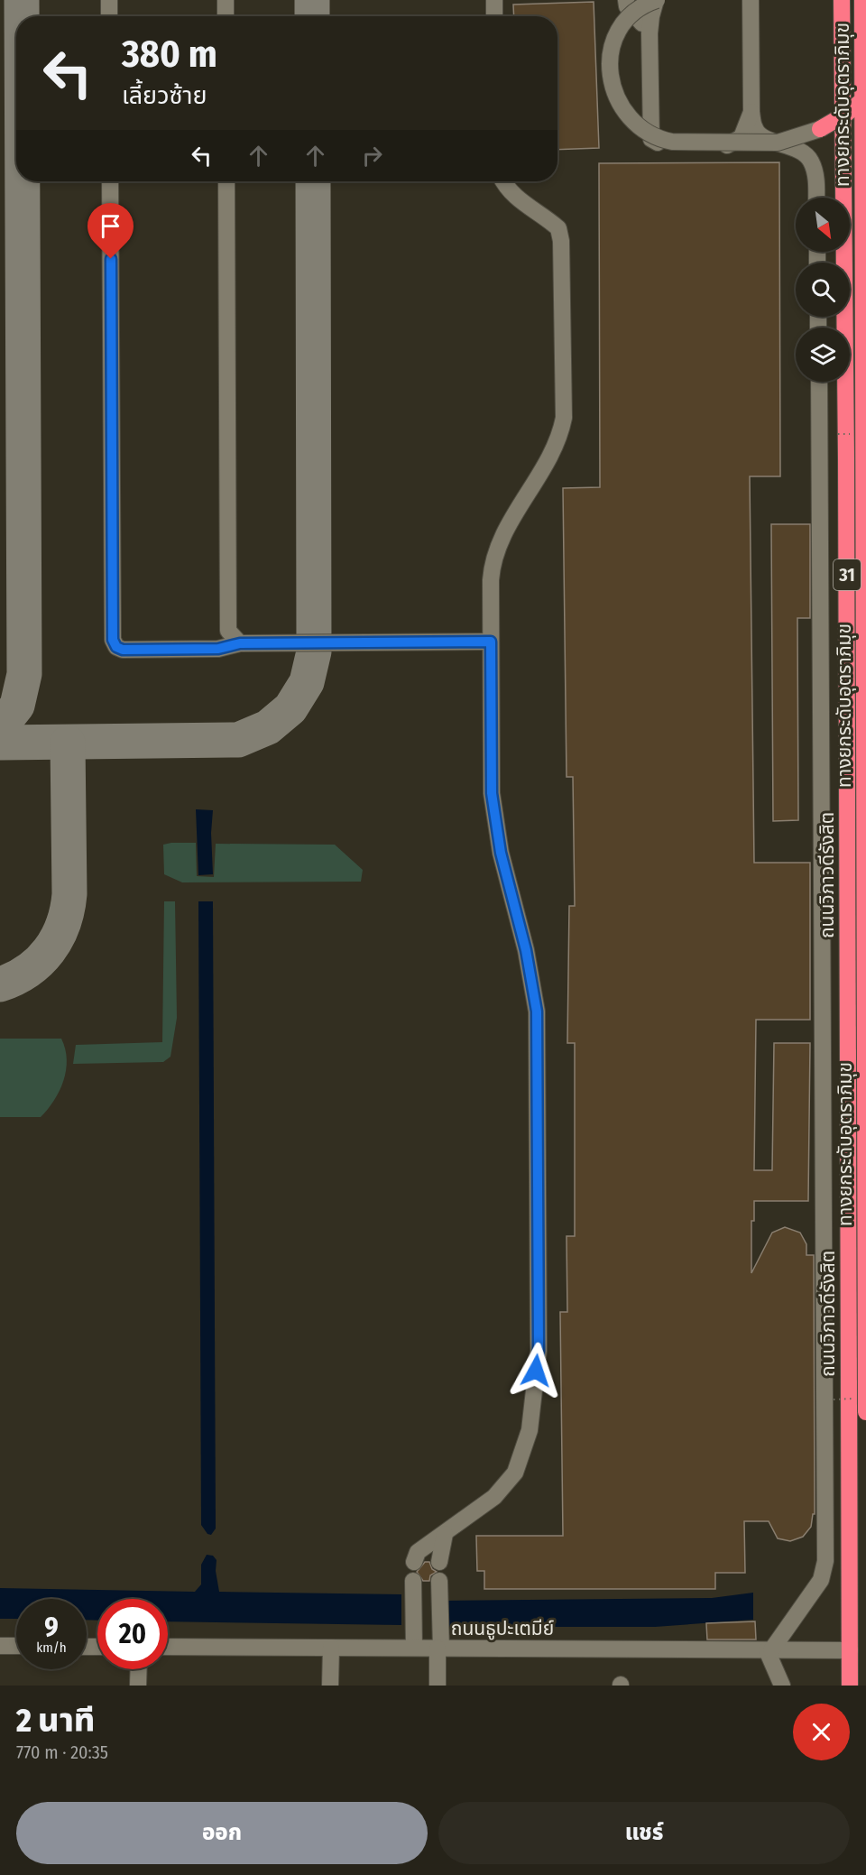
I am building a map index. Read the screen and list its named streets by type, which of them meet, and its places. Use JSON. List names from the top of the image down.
{
  "streets": {
    "highway": ["ทางยกระดับอุตราภิมุข", "31", "ถนนวิภาวดีรังสิต"],
    "street": ["ถนนธูปะเตมีย์"]
  },
  "crossings": [
    ["ถนนวิภาวดีรังสิต", "ถนนธูปะเตมีย์"]
  ],
  "north": "bottom right",
  "page": {
    "turn": ["380 m", "เลี้ยวซ้าย"],
    "speed": "9 km/h",
    "limit": "20",
    "heading": ["2 นาที", "770 m · 20:35"],
    "buttons": ["ออก", "แชร์"]
  }
}
